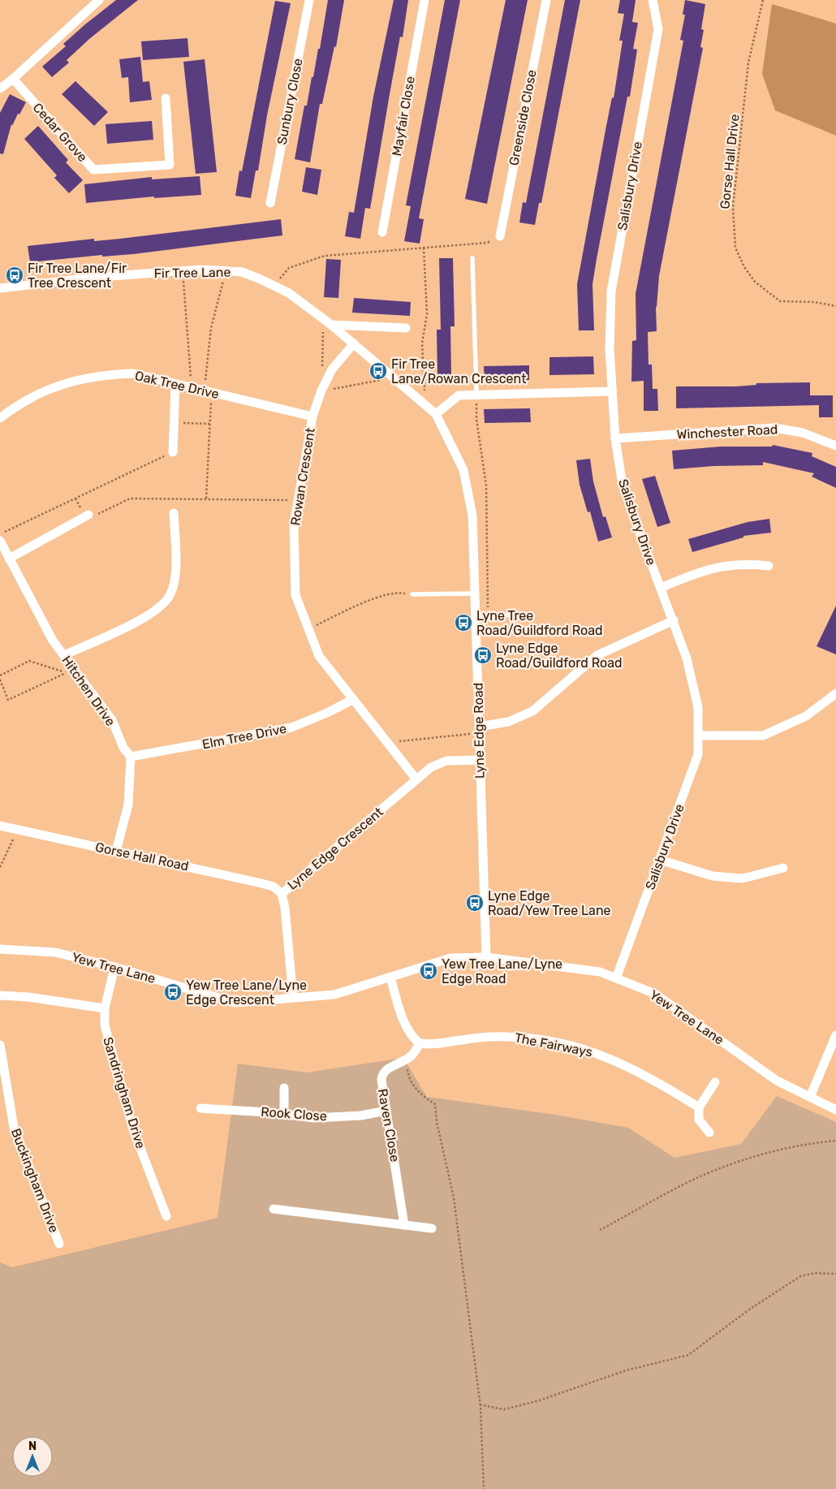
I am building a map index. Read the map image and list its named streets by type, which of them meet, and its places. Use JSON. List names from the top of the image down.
{
  "streets": {
    "street": [
      "Sunbury Close",
      "Mayfair Close",
      "Greenside Close",
      "Cedar Grove",
      "Salisbury Drive",
      "Fir Tree Lane",
      "Oak Tree Drive",
      "Winchester Road",
      "Rowan Crescent",
      "Hitchen Drive",
      "Lyne Edge Road",
      "Elm Tree Drive",
      "Lyne Edge Crescent",
      "Gorse Hall Road",
      "Yew Tree Lane",
      "The Fairways",
      "Sandringham Drive",
      "Rook Close",
      "Raven Close",
      "Buckingham Drive"
    ],
    "path": ["Gorse Hall Drive"]
  },
  "crossings": [
    ["Salisbury Drive", "Winchester Road"],
    ["Salisbury Drive", "Yew Tree Lane"],
    ["Fir Tree Lane", "Rowan Crescent"],
    ["Fir Tree Lane", "Lyne Edge Road"],
    ["Oak Tree Drive", "Rowan Crescent"],
    ["Rowan Crescent", "Elm Tree Drive"],
    ["Rowan Crescent", "Lyne Edge Crescent"],
    ["Hitchen Drive", "Elm Tree Drive"],
    ["Lyne Edge Road", "Lyne Edge Crescent"],
    ["Lyne Edge Road", "Yew Tree Lane"],
    ["Lyne Edge Crescent", "Gorse Hall Road"],
    ["Lyne Edge Crescent", "Yew Tree Lane"],
    ["Yew Tree Lane", "Sandringham Drive"],
    ["The Fairways", "Raven Close"],
    ["Rook Close", "Raven Close"]
  ],
  "places": {
    "bus stop": [
      "Fir Tree Lane/Fir Tree Crescent",
      "Fir Tree Lane/Rowan Crescent",
      "Lyne Tree Road/Guildford Road",
      "Lyne Edge Road/Guildford Road",
      "Lyne Edge Road/Yew Tree Lane",
      "Yew Tree Lane/Lyne Edge Road",
      "Yew Tree Lane/Lyne Edge Crescent"
    ]
  },
  "north": "top"
}
